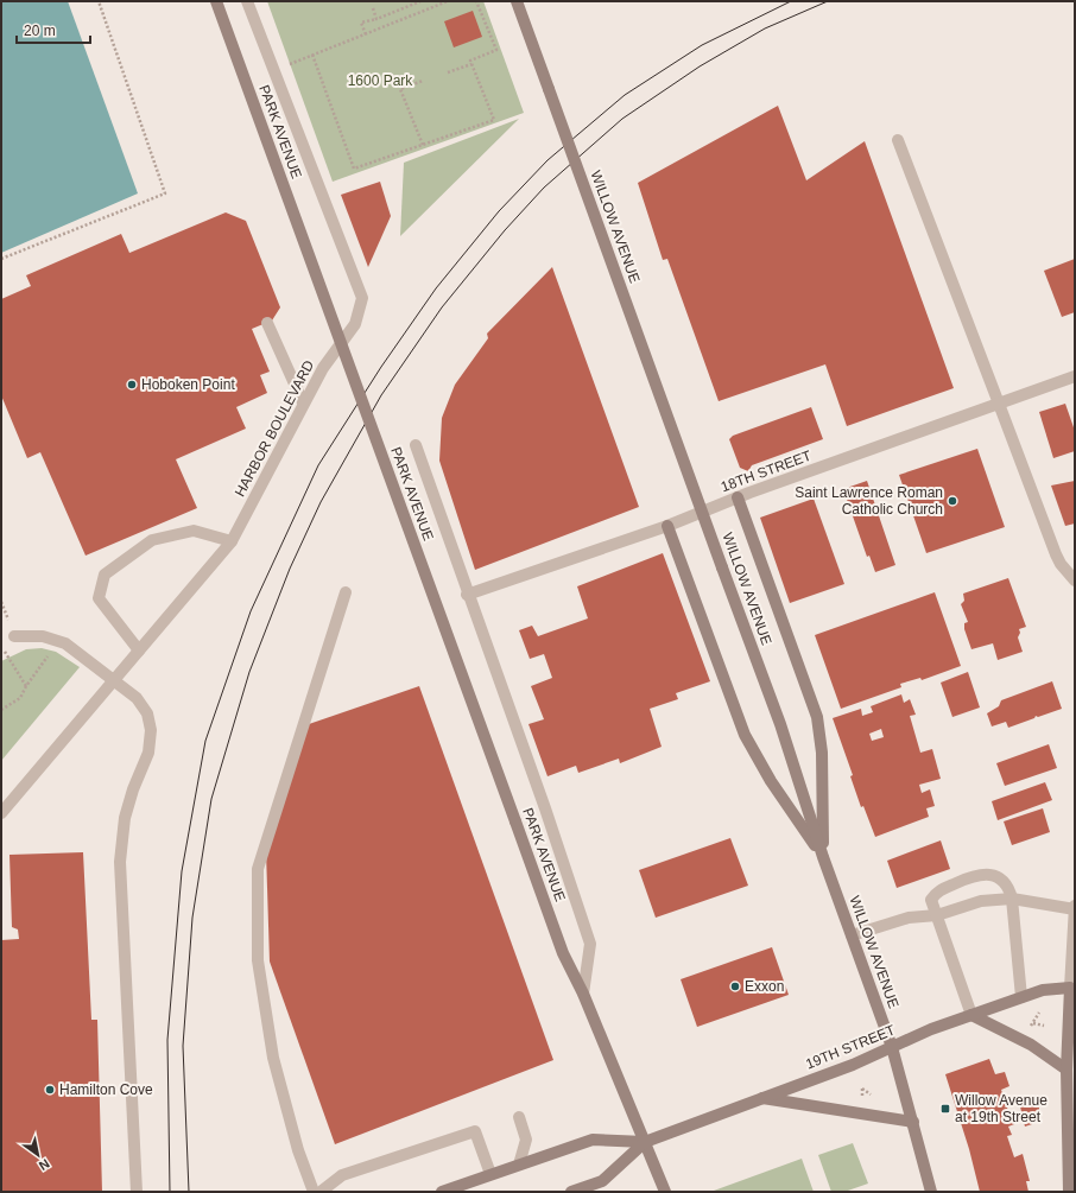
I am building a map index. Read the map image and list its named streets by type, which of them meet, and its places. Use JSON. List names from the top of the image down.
{
  "streets": {
    "main road": ["PARK AVENUE", "WILLOW AVENUE", "19TH STREET"],
    "street": ["HARBOR BOULEVARD", "18TH STREET"]
  },
  "crossings": [
    ["PARK AVENUE", "18TH STREET"],
    ["PARK AVENUE", "19TH STREET"],
    ["WILLOW AVENUE", "19TH STREET"]
  ],
  "parks": ["1600 Park"],
  "places": {
    "other": [
      "Hoboken Point",
      "Saint Lawrence Roman Catholic Church",
      "Exxon",
      "Hamilton Cove"
    ],
    "transit": ["Willow Avenue at 19th Street"]
  },
  "scale_bar": "20 m",
  "north": "bottom right"
}
